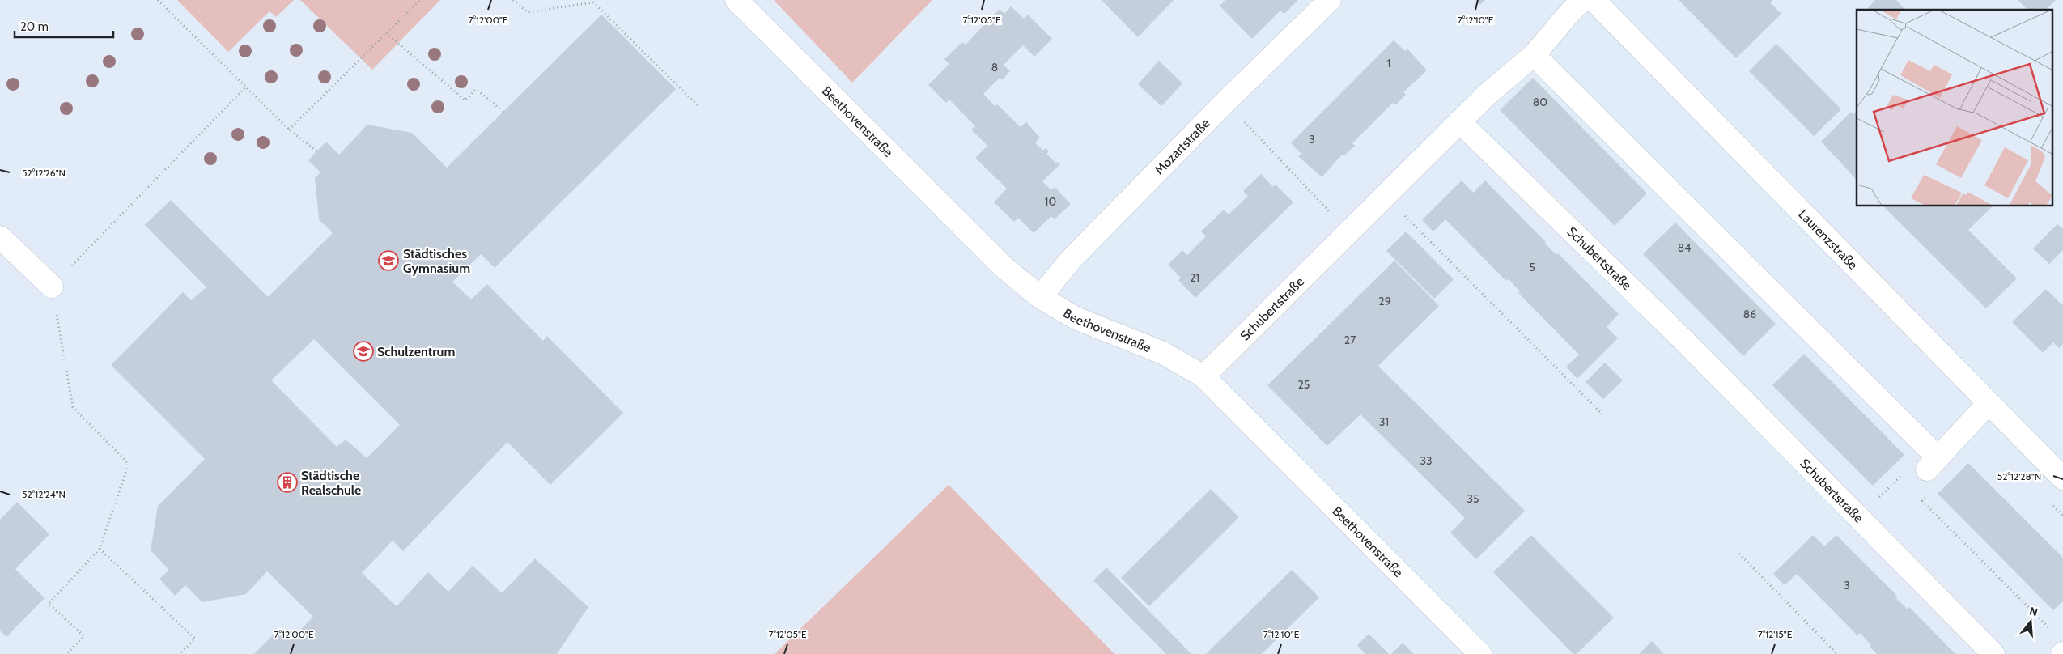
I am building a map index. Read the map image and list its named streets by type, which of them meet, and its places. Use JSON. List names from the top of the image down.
{
  "streets": {
    "street": [
      "Beethovenstraße",
      "Mozartstraße",
      "Laurenzstraße",
      "Schubertstraße"
    ]
  },
  "crossings": [
    ["Beethovenstraße", "Mozartstraße"],
    ["Beethovenstraße", "Schubertstraße"]
  ],
  "places": {
    "school or university": ["Städtisches Gymnasium", "Schulzentrum"],
    "building": ["Städtische Realschule"]
  },
  "house_numbers": [
    "1",
    "8",
    "80",
    "3",
    "10",
    "84",
    "5",
    "21",
    "29",
    "86",
    "27",
    "25",
    "31",
    "33",
    "35",
    "3"
  ],
  "scale_bar": "20 m",
  "north": "top",
  "coordinates": [
    "7°12'00\"E",
    "7°12'05\"E",
    "7°12'10\"E",
    "52°12'26\"N",
    "52°12'28\"N",
    "52°12'24\"N",
    "7°12'15\"E"
  ]
}
